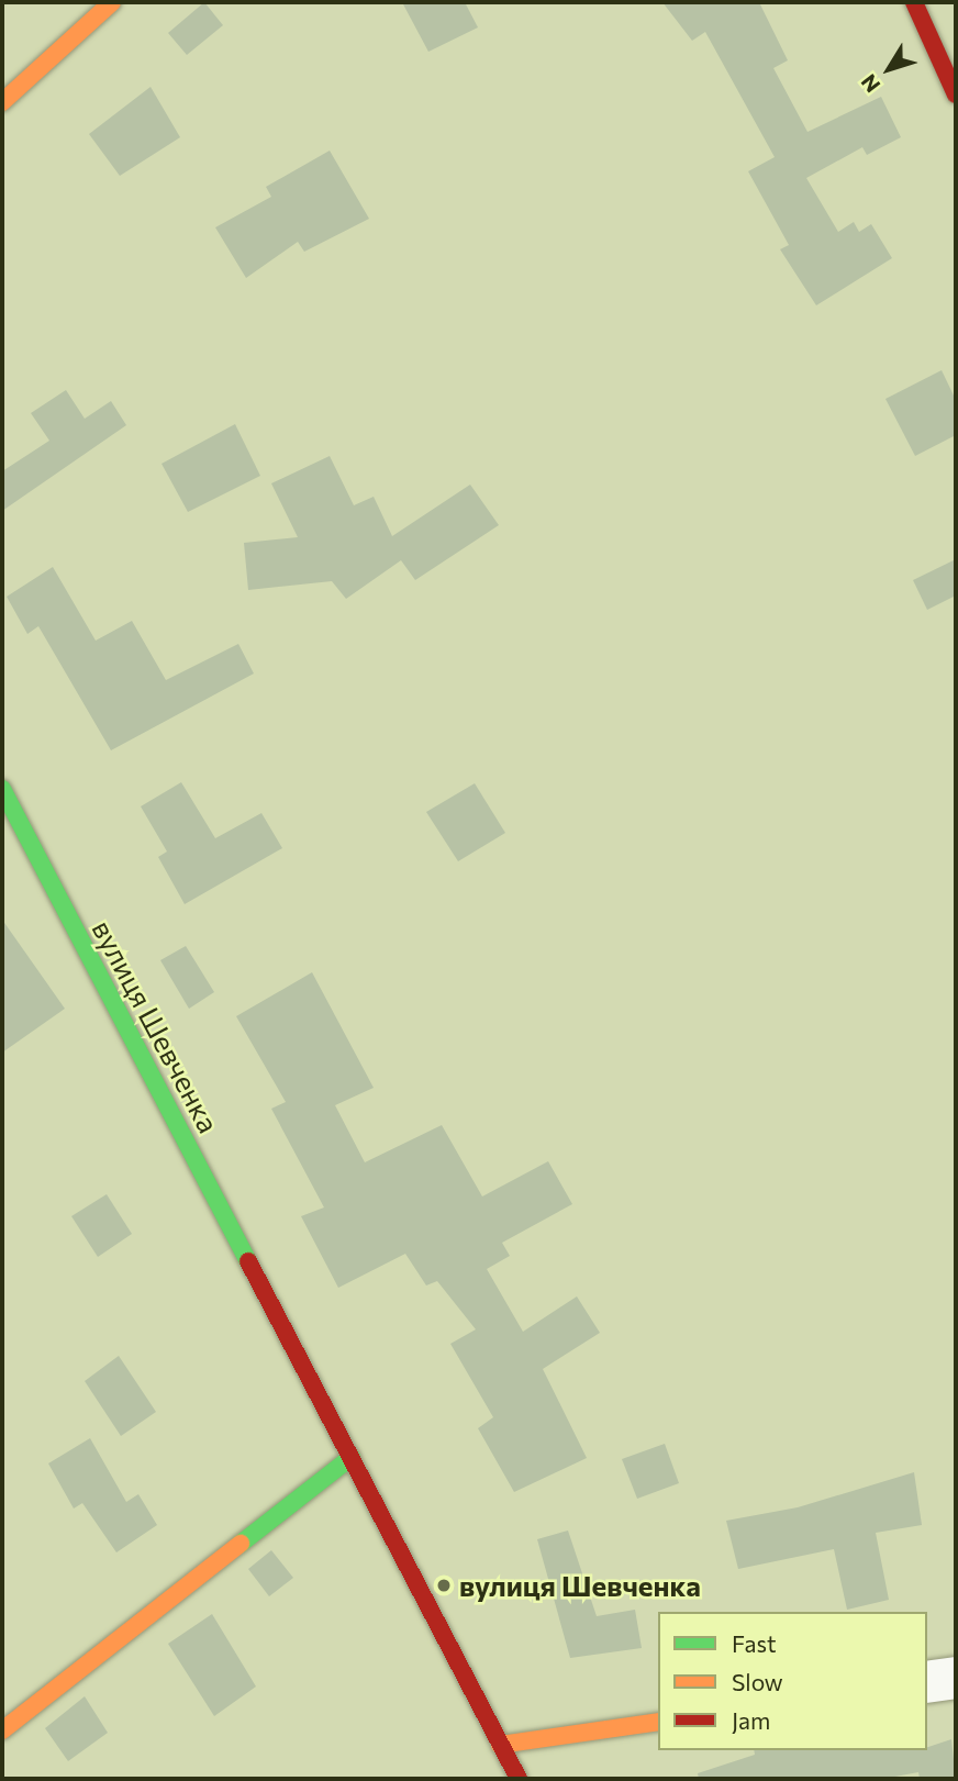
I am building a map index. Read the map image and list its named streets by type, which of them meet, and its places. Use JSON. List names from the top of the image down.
{
  "streets": {
    "street": ["вулиця Шевченка"]
  },
  "places": ["вулиця Шевченка"],
  "legend": ["Fast", "Slow", "Jam"],
  "north": "bottom left"
}
